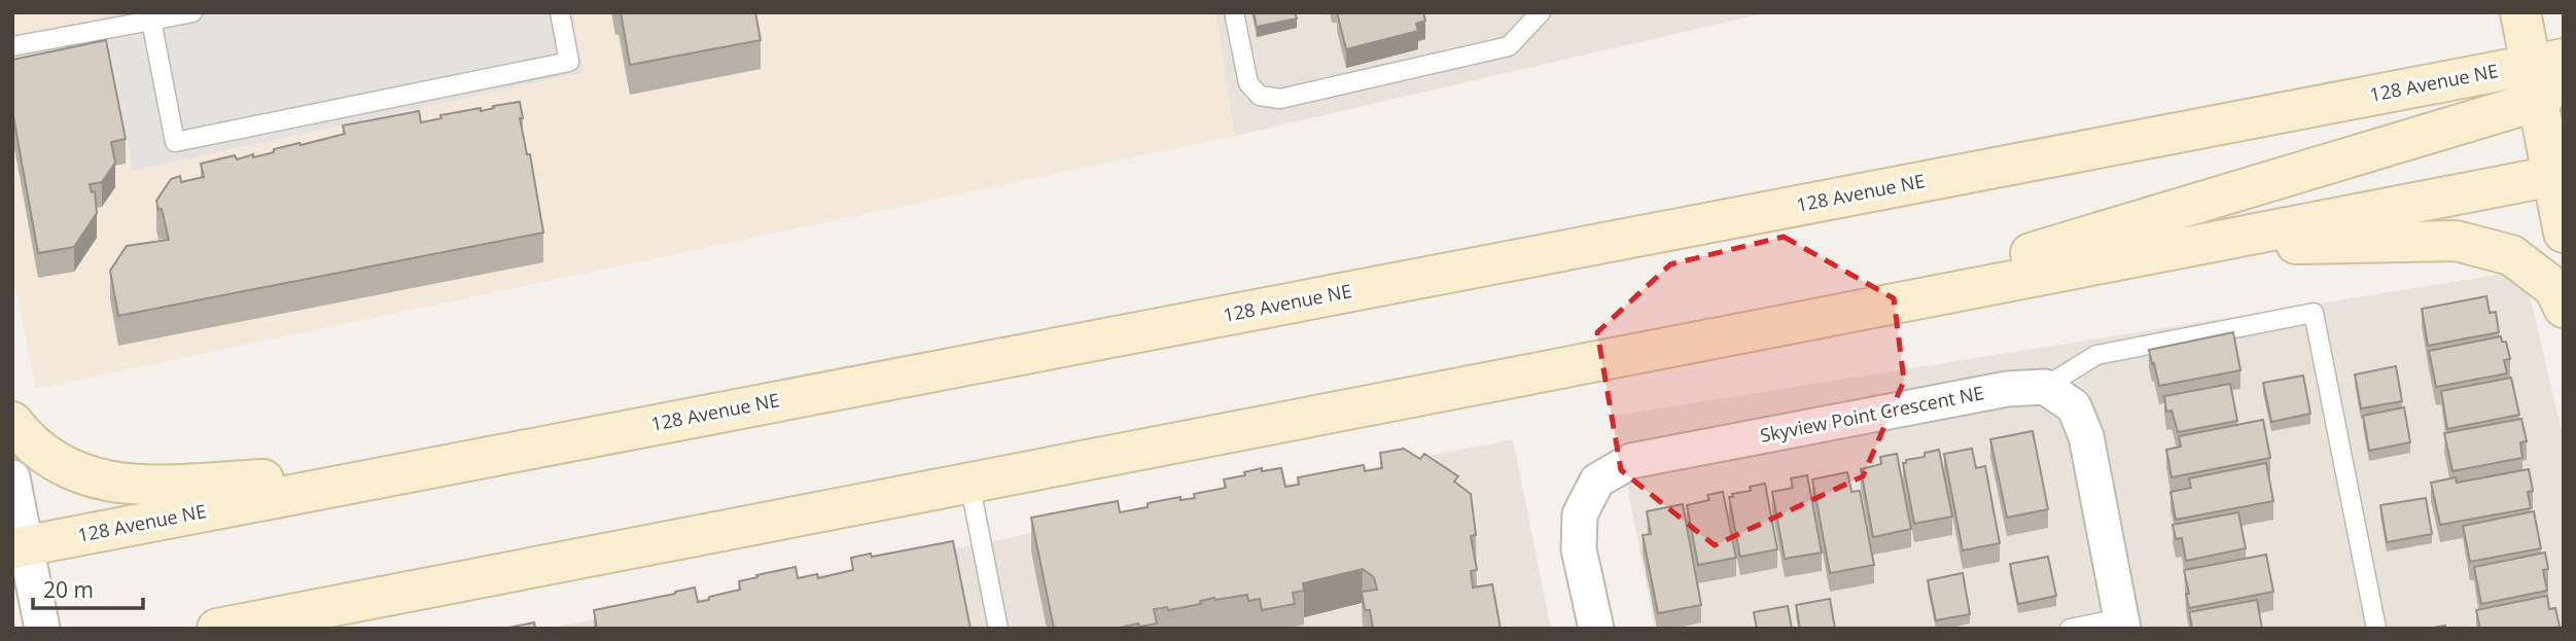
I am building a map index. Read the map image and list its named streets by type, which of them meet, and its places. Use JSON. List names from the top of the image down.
{
  "streets": {
    "main road": ["128 Avenue NE"],
    "street": ["Skyview Point Crescent NE"]
  },
  "scale_bar": "20 m"
}
